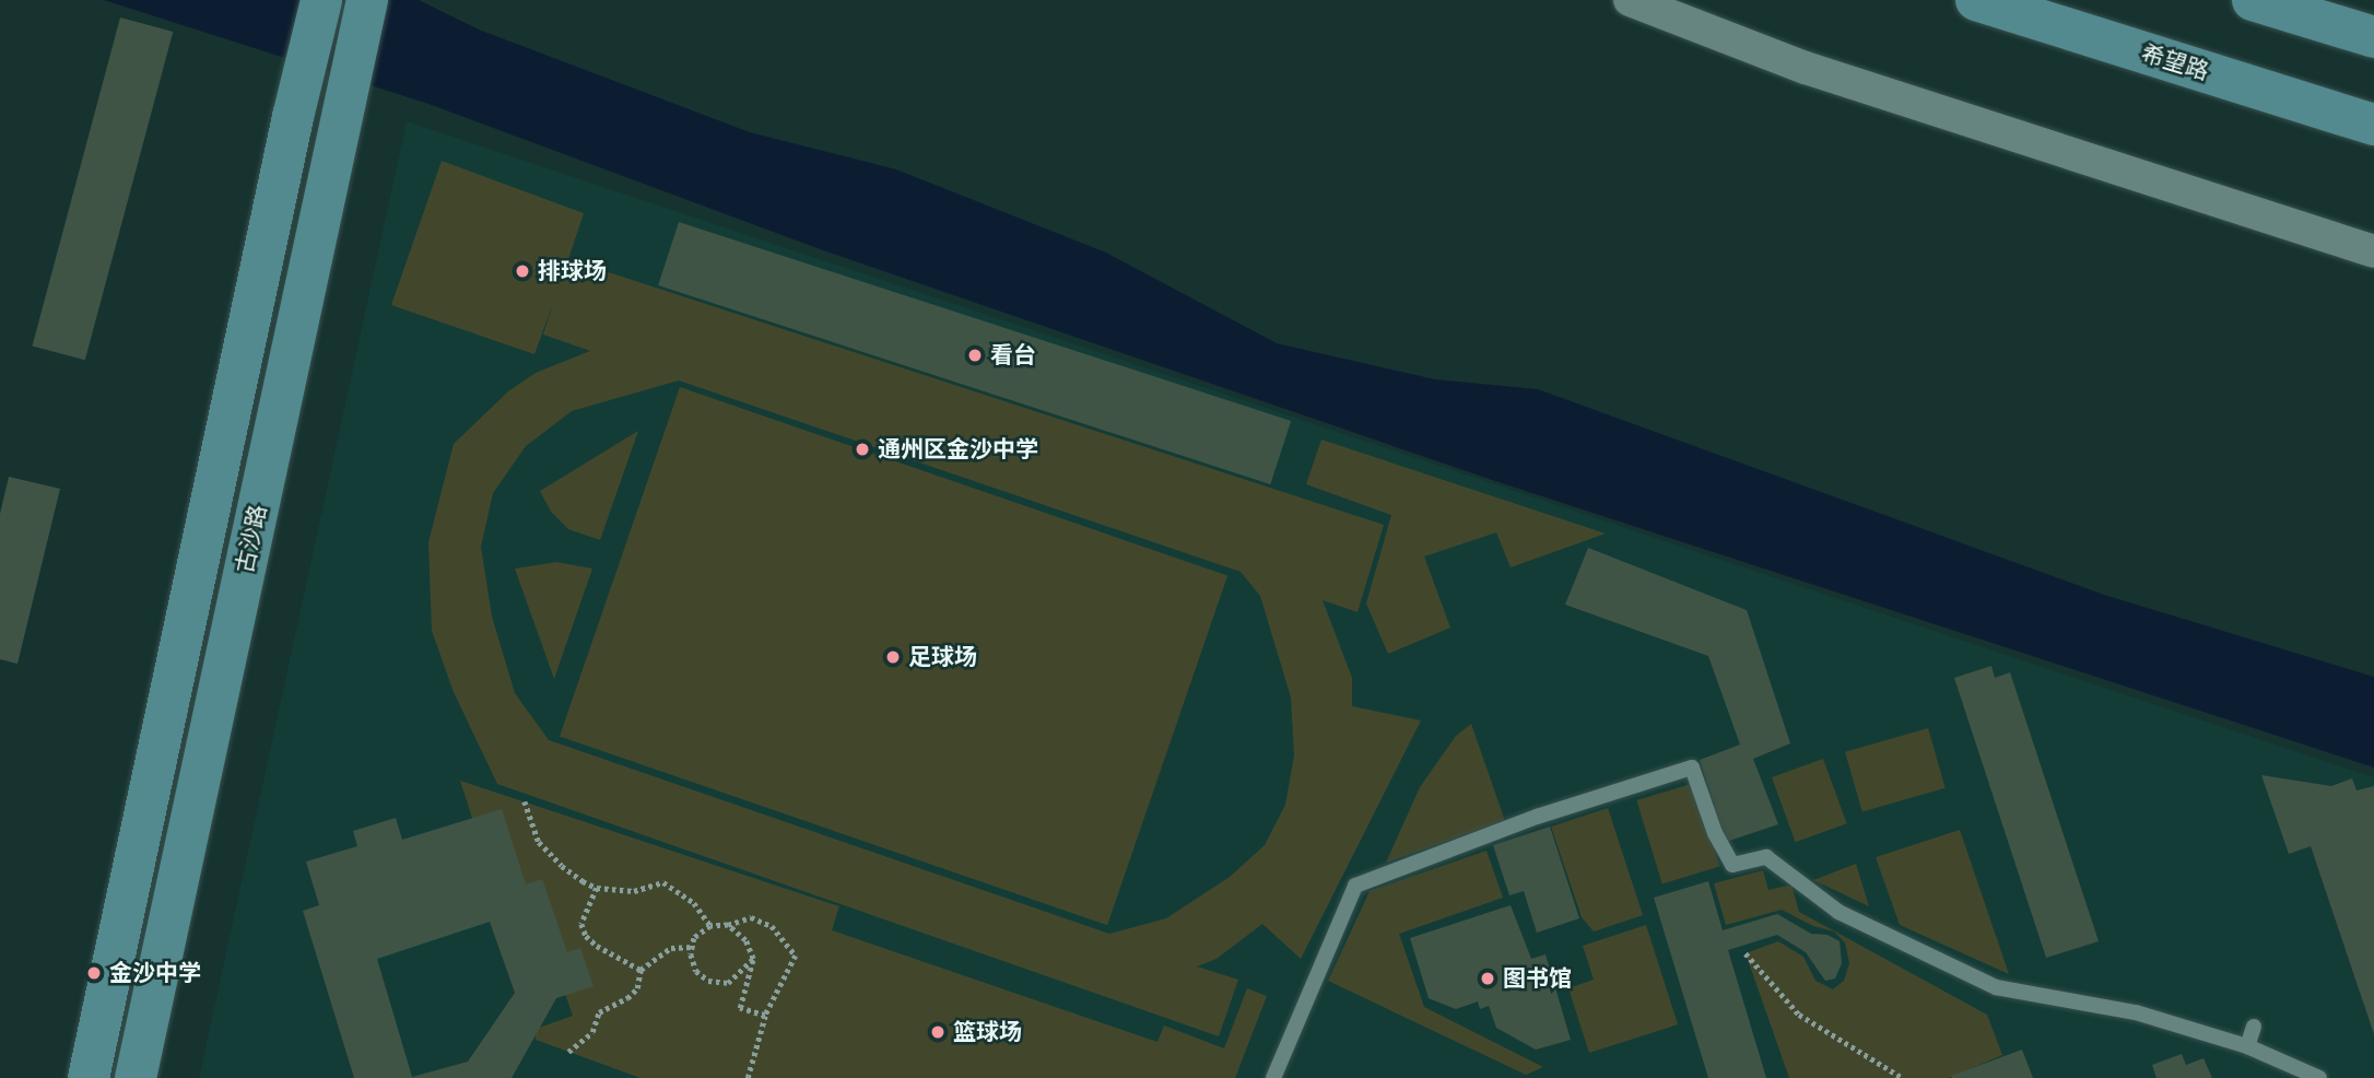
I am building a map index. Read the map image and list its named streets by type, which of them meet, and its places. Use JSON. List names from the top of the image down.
{
  "streets": {
    "main road": ["希望路", "古沙路"]
  },
  "places": [
    "排球场",
    "看台",
    "通州区金沙中学",
    "足球场",
    "金沙中学",
    "图书馆",
    "篮球场"
  ]
}
